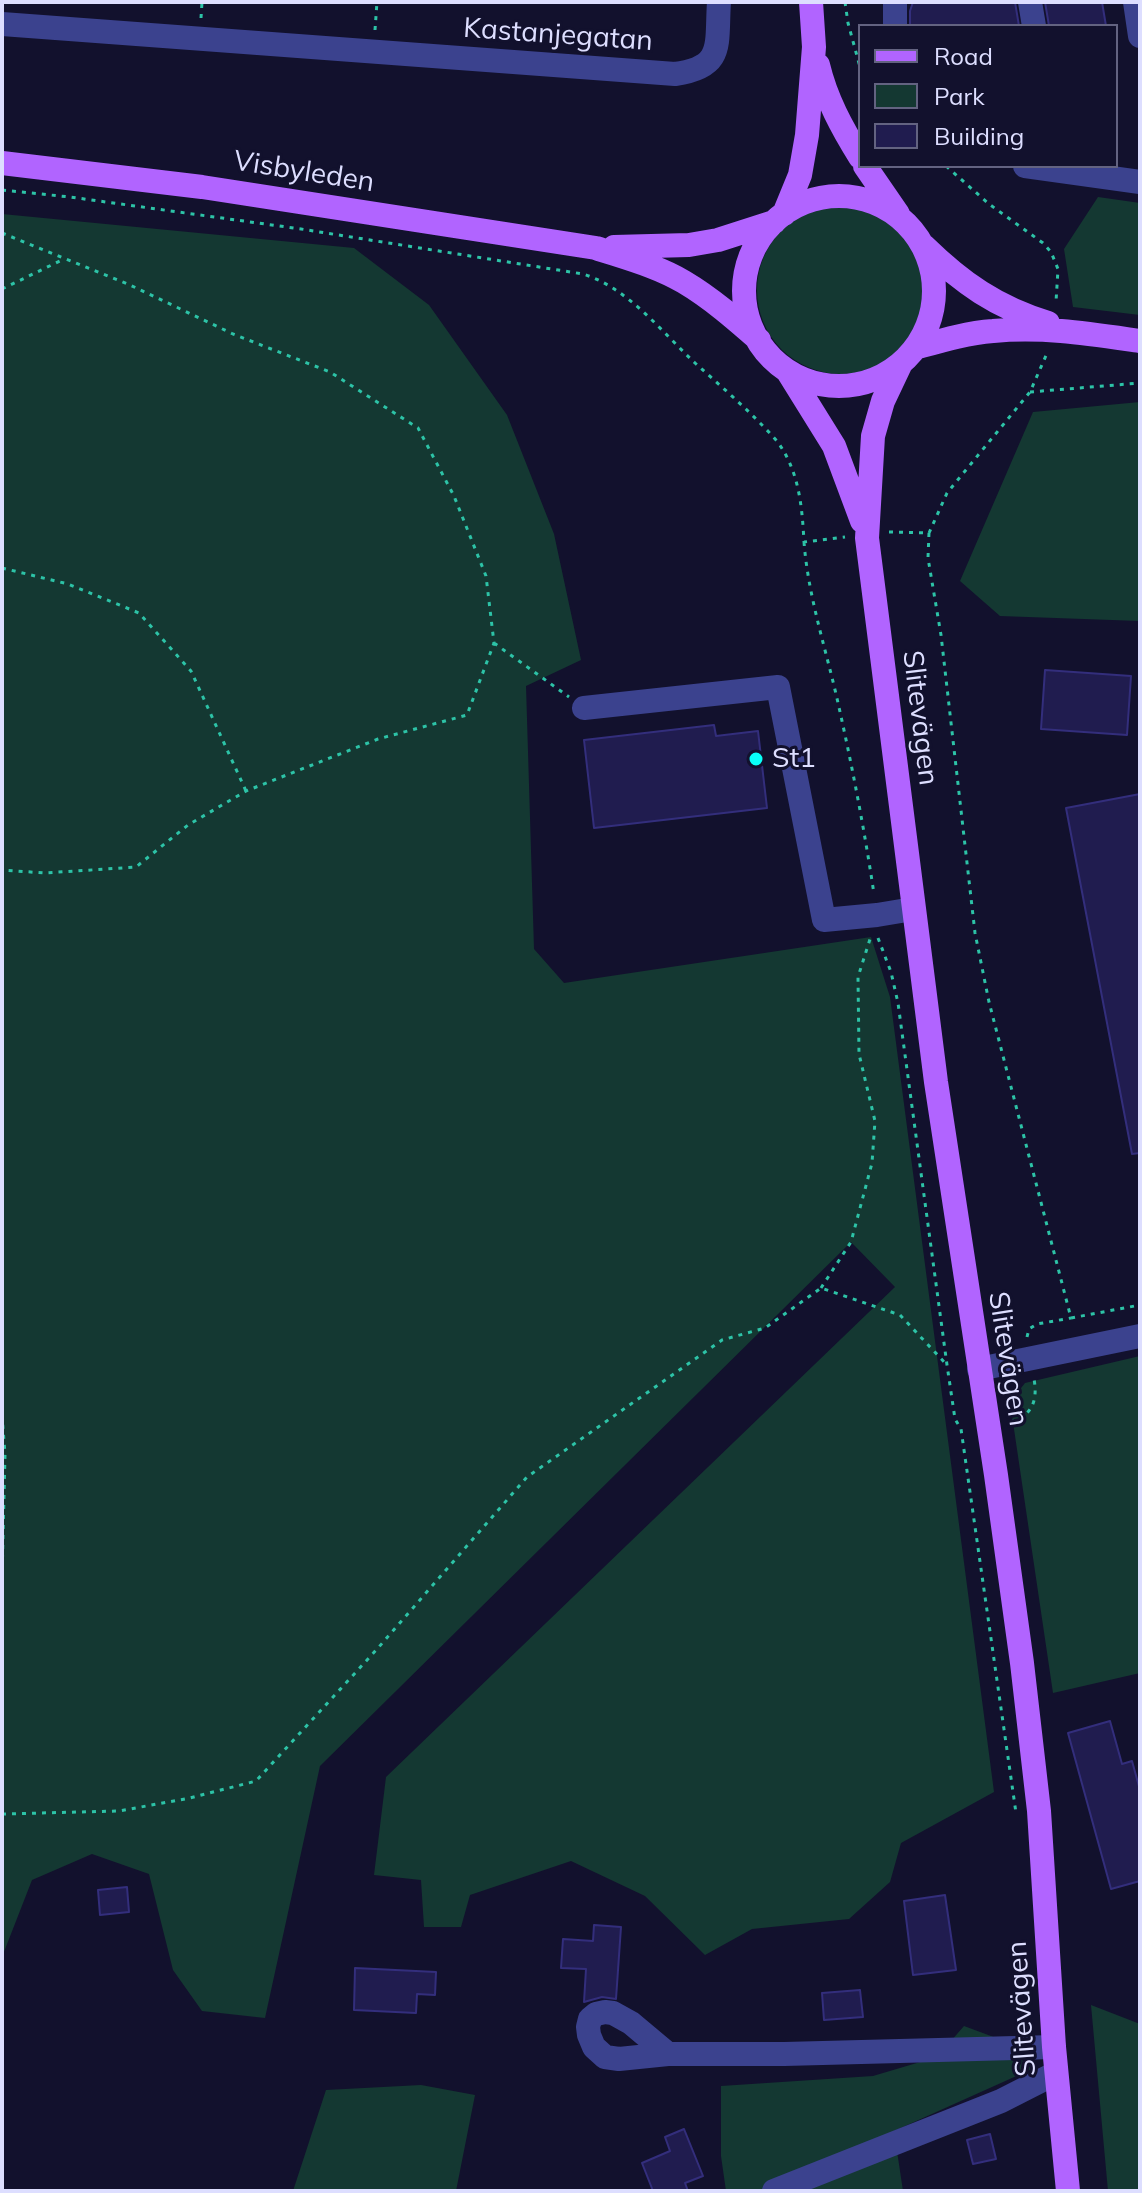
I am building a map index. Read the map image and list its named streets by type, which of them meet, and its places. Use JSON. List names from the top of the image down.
{
  "streets": {
    "main road": ["Visbyleden", "Slitevägen"],
    "street": ["Kastanjegatan"]
  },
  "crossings": [
    ["Visbyleden", "Slitevägen"]
  ],
  "places": ["St1"],
  "legend": ["Road", "Park", "Building"]
}
